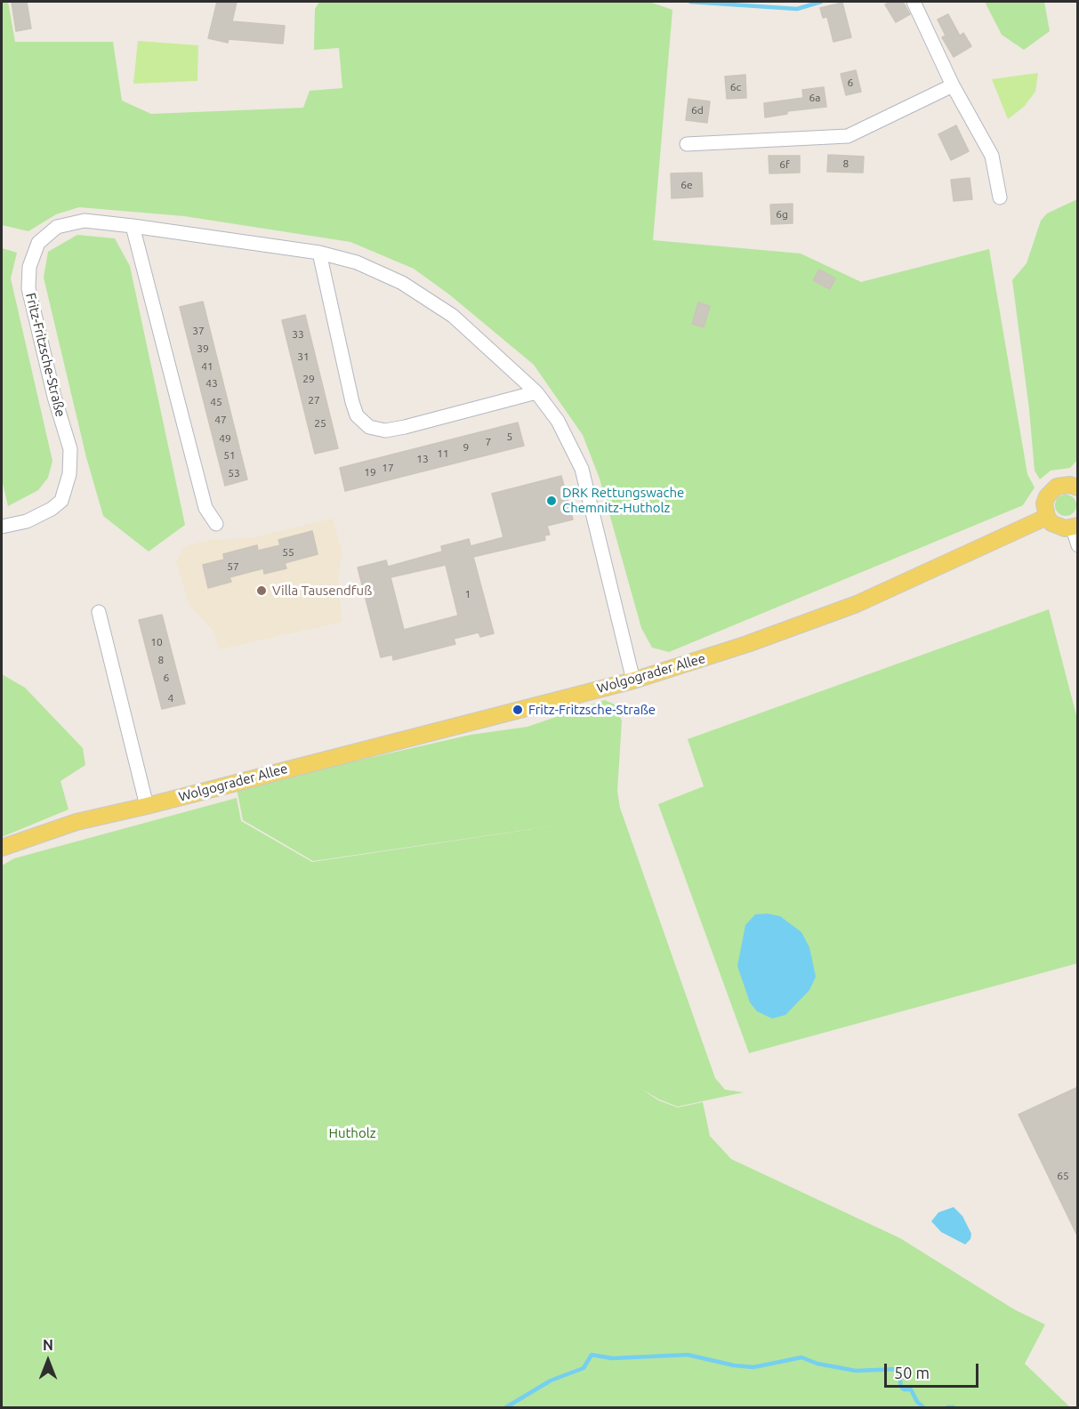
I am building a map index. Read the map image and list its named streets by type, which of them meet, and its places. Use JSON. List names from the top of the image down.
{
  "streets": {
    "main road": ["Wolgograder Allee"],
    "street": ["Fritz-Fritzsche-Straße"]
  },
  "crossings": [
    ["Fritz-Fritzsche-Straße", "Wolgograder Allee"]
  ],
  "parks": ["Hutholz"],
  "places": ["DRK Rettungswache Chemnitz-Hutholz", "Villa Tausendfuß", "Fritz-Fritzsche-Straße"],
  "house_numbers": [
    "6",
    "6c",
    "6a",
    "6d",
    "8",
    "6f",
    "6e",
    "6g",
    "37",
    "33",
    "39",
    "31",
    "41",
    "29",
    "43",
    "27",
    "45",
    "47",
    "25",
    "5",
    "49",
    "7",
    "9",
    "11",
    "51",
    "13",
    "17",
    "19",
    "53",
    "55",
    "57",
    "1",
    "10",
    "8",
    "6",
    "4",
    "65"
  ],
  "scale_bar": "50 m",
  "north": "top"
}
